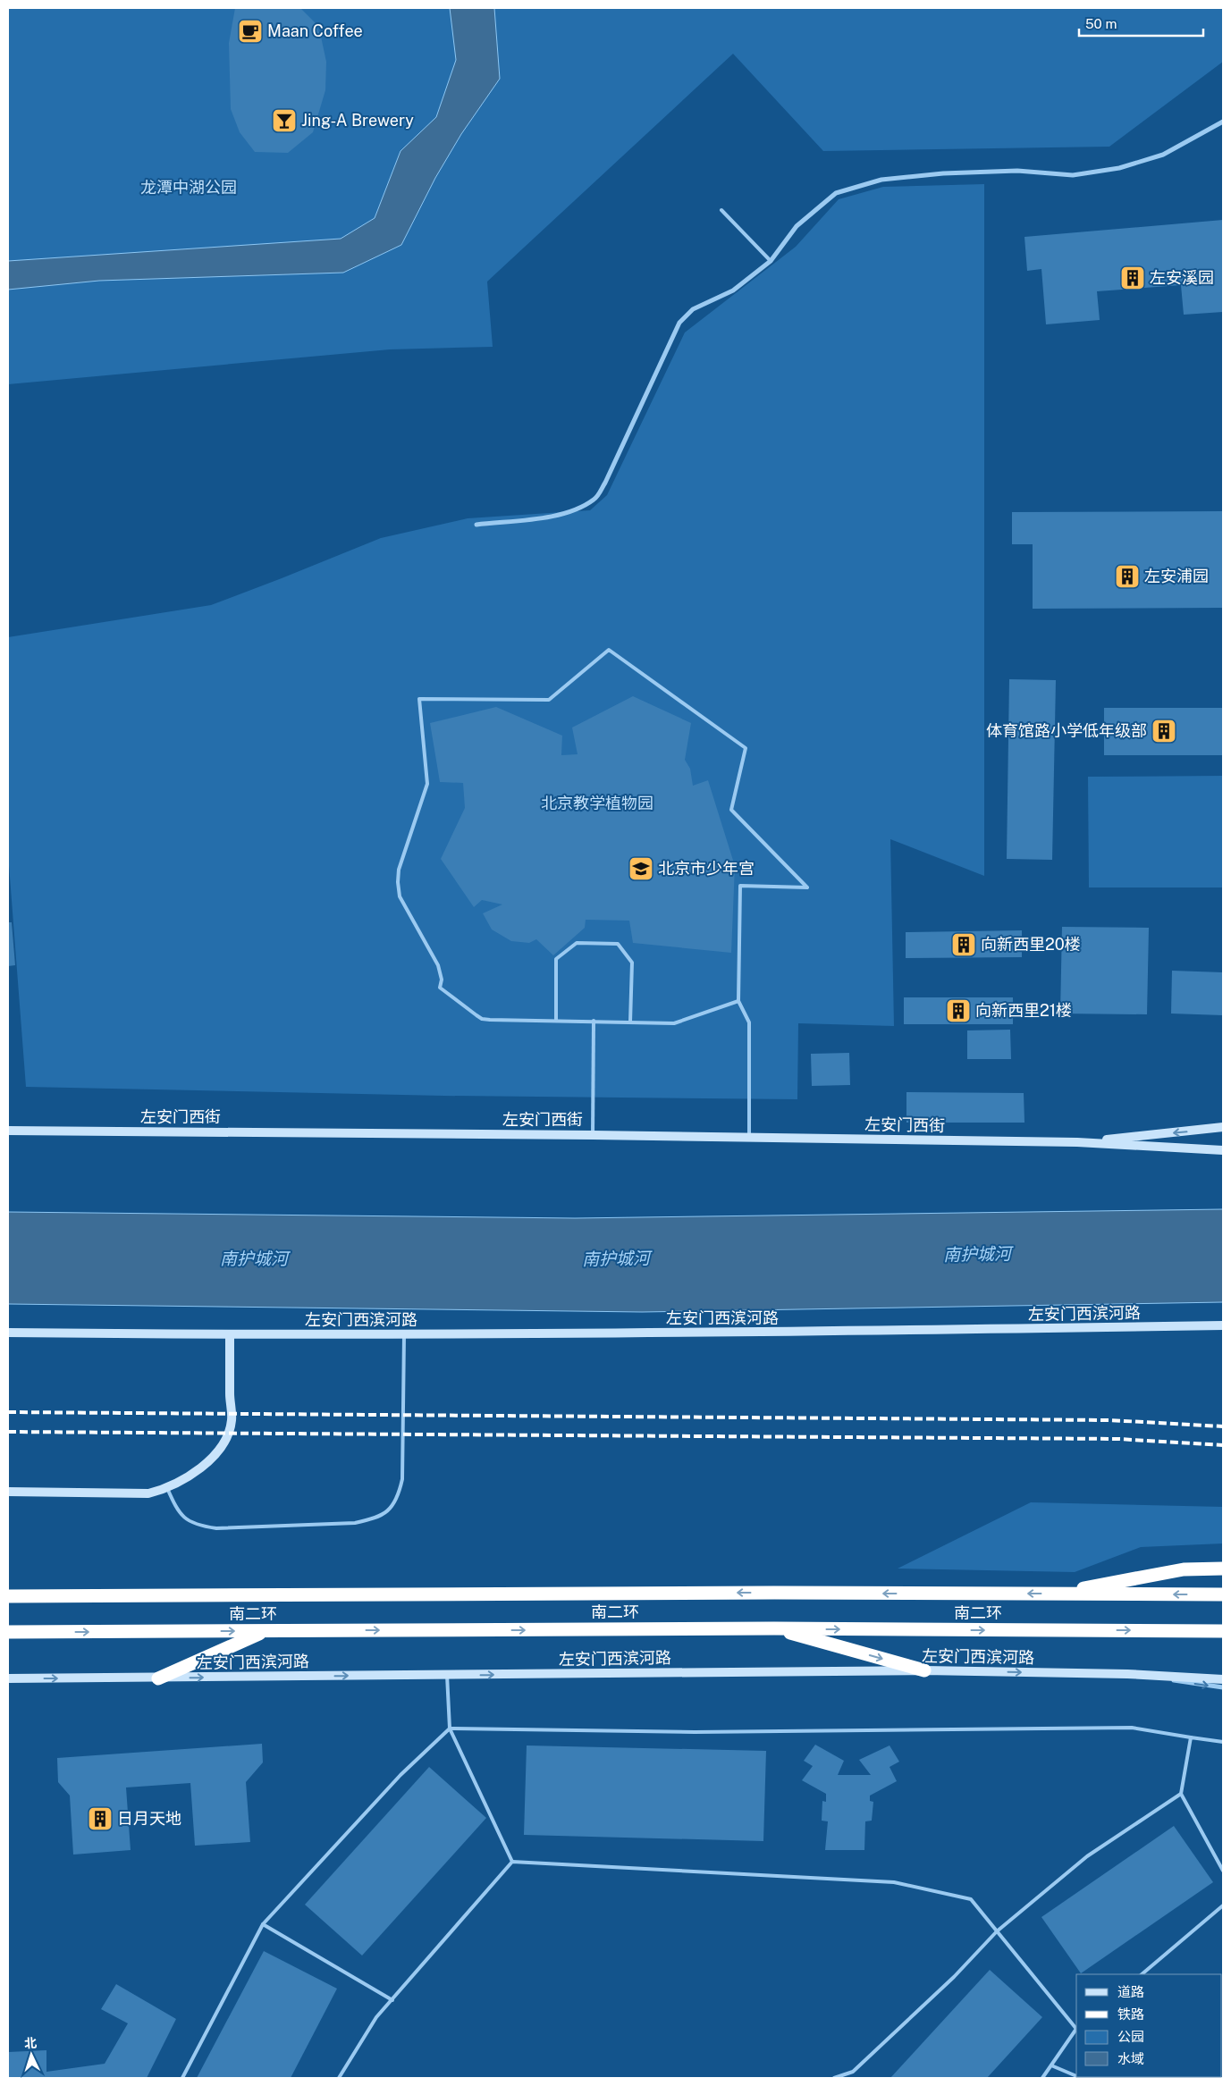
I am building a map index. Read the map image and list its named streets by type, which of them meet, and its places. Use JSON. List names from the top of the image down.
{
  "streets": {
    "highway": ["南二环"],
    "street": ["左安门西街", "左安门西滨河路"]
  },
  "one_way": ["左安门西滨河路"],
  "water": ["南护城河"],
  "parks": ["龙潭中湖公园", "北京教学植物园"],
  "places": {
    "cafe": ["Maan Coffee"],
    "bar": ["Jing-A Brewery"],
    "building": [
      "左安溪园",
      "左安浦园",
      "体育馆路小学低年级部",
      "向新西里20楼",
      "向新西里21楼",
      "日月天地"
    ],
    "school or university": ["北京市少年宫"]
  },
  "legend": [
    "道路",
    "铁路",
    "公园",
    "水域"
  ],
  "scale_bar": "50 m",
  "north": "top"
}
